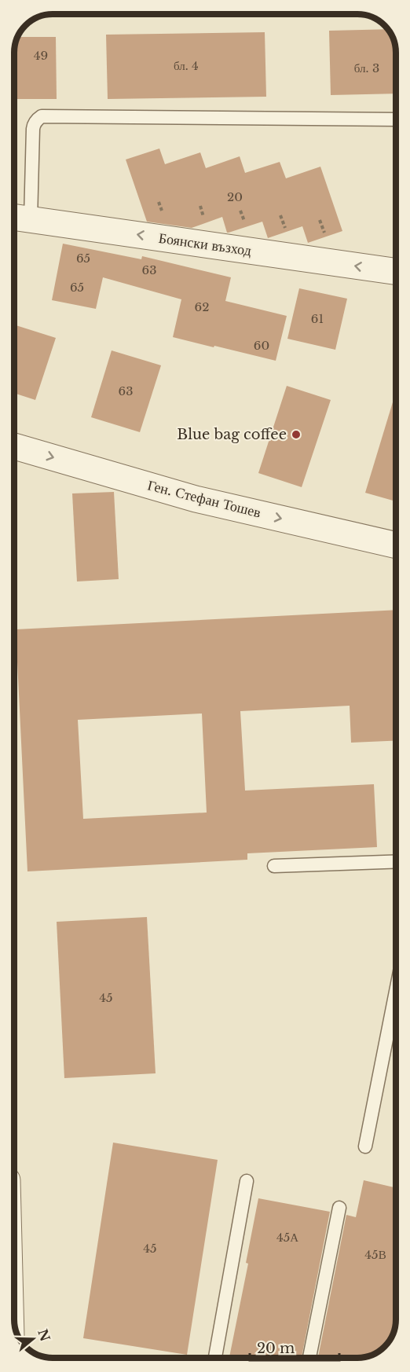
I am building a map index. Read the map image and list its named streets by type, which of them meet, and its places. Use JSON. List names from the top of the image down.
{
  "streets": {
    "street": ["Боянски възход", "Ген. Стефан Тошев"]
  },
  "one_way": ["Боянски възход", "Ген. Стефан Тошев"],
  "places": ["Blue bag coffee"],
  "house_numbers": [
    "49",
    "бл. 4",
    "бл. 3",
    "20",
    "65",
    "63",
    "65",
    "62",
    "61",
    "60",
    "63",
    "45",
    "45А",
    "45",
    "45В"
  ],
  "scale_bar": "20 m",
  "north": "right"
}
